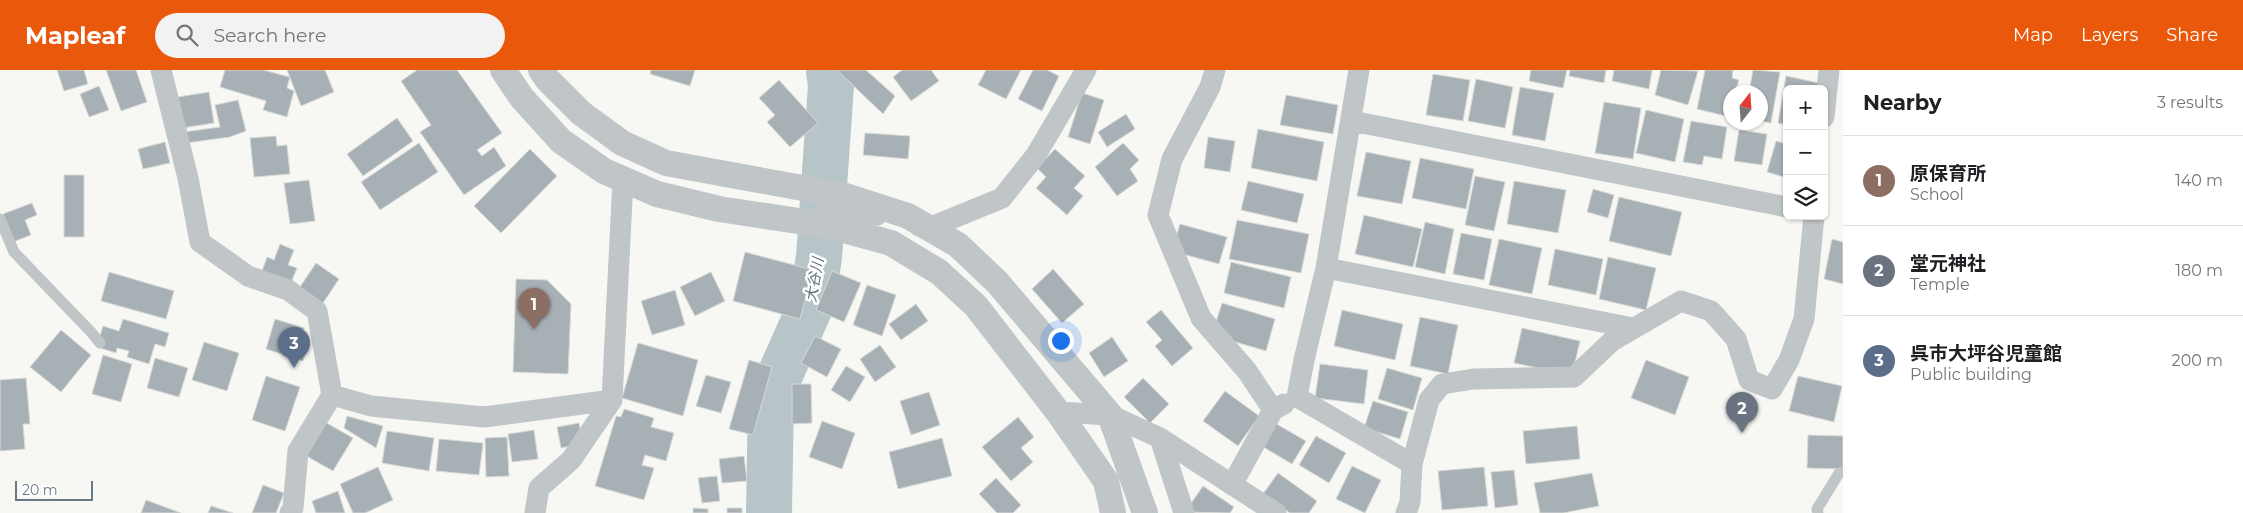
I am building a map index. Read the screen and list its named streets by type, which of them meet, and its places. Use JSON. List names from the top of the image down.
{
  "water": ["大谷川"],
  "scale_bar": "20 m",
  "north": "top",
  "page": {
    "header": "Mapleaf",
    "search": "Search here",
    "nav": ["Map", "Layers", "Share"],
    "heading": ["Nearby", "3 results"],
    "map_buttons": ["+", "−"],
    "list": [
      {
        "mark": "1",
        "name": "原保育所",
        "note": "School",
        "value": "140 m"
      },
      {
        "mark": "2",
        "name": "堂元神社",
        "note": "Temple",
        "value": "180 m"
      },
      {
        "mark": "3",
        "name": "呉市大坪谷児童館",
        "note": "Public building",
        "value": "200 m"
      }
    ],
    "pins": ["1", "3", "2"],
    "scale": "20 m"
  }
}
